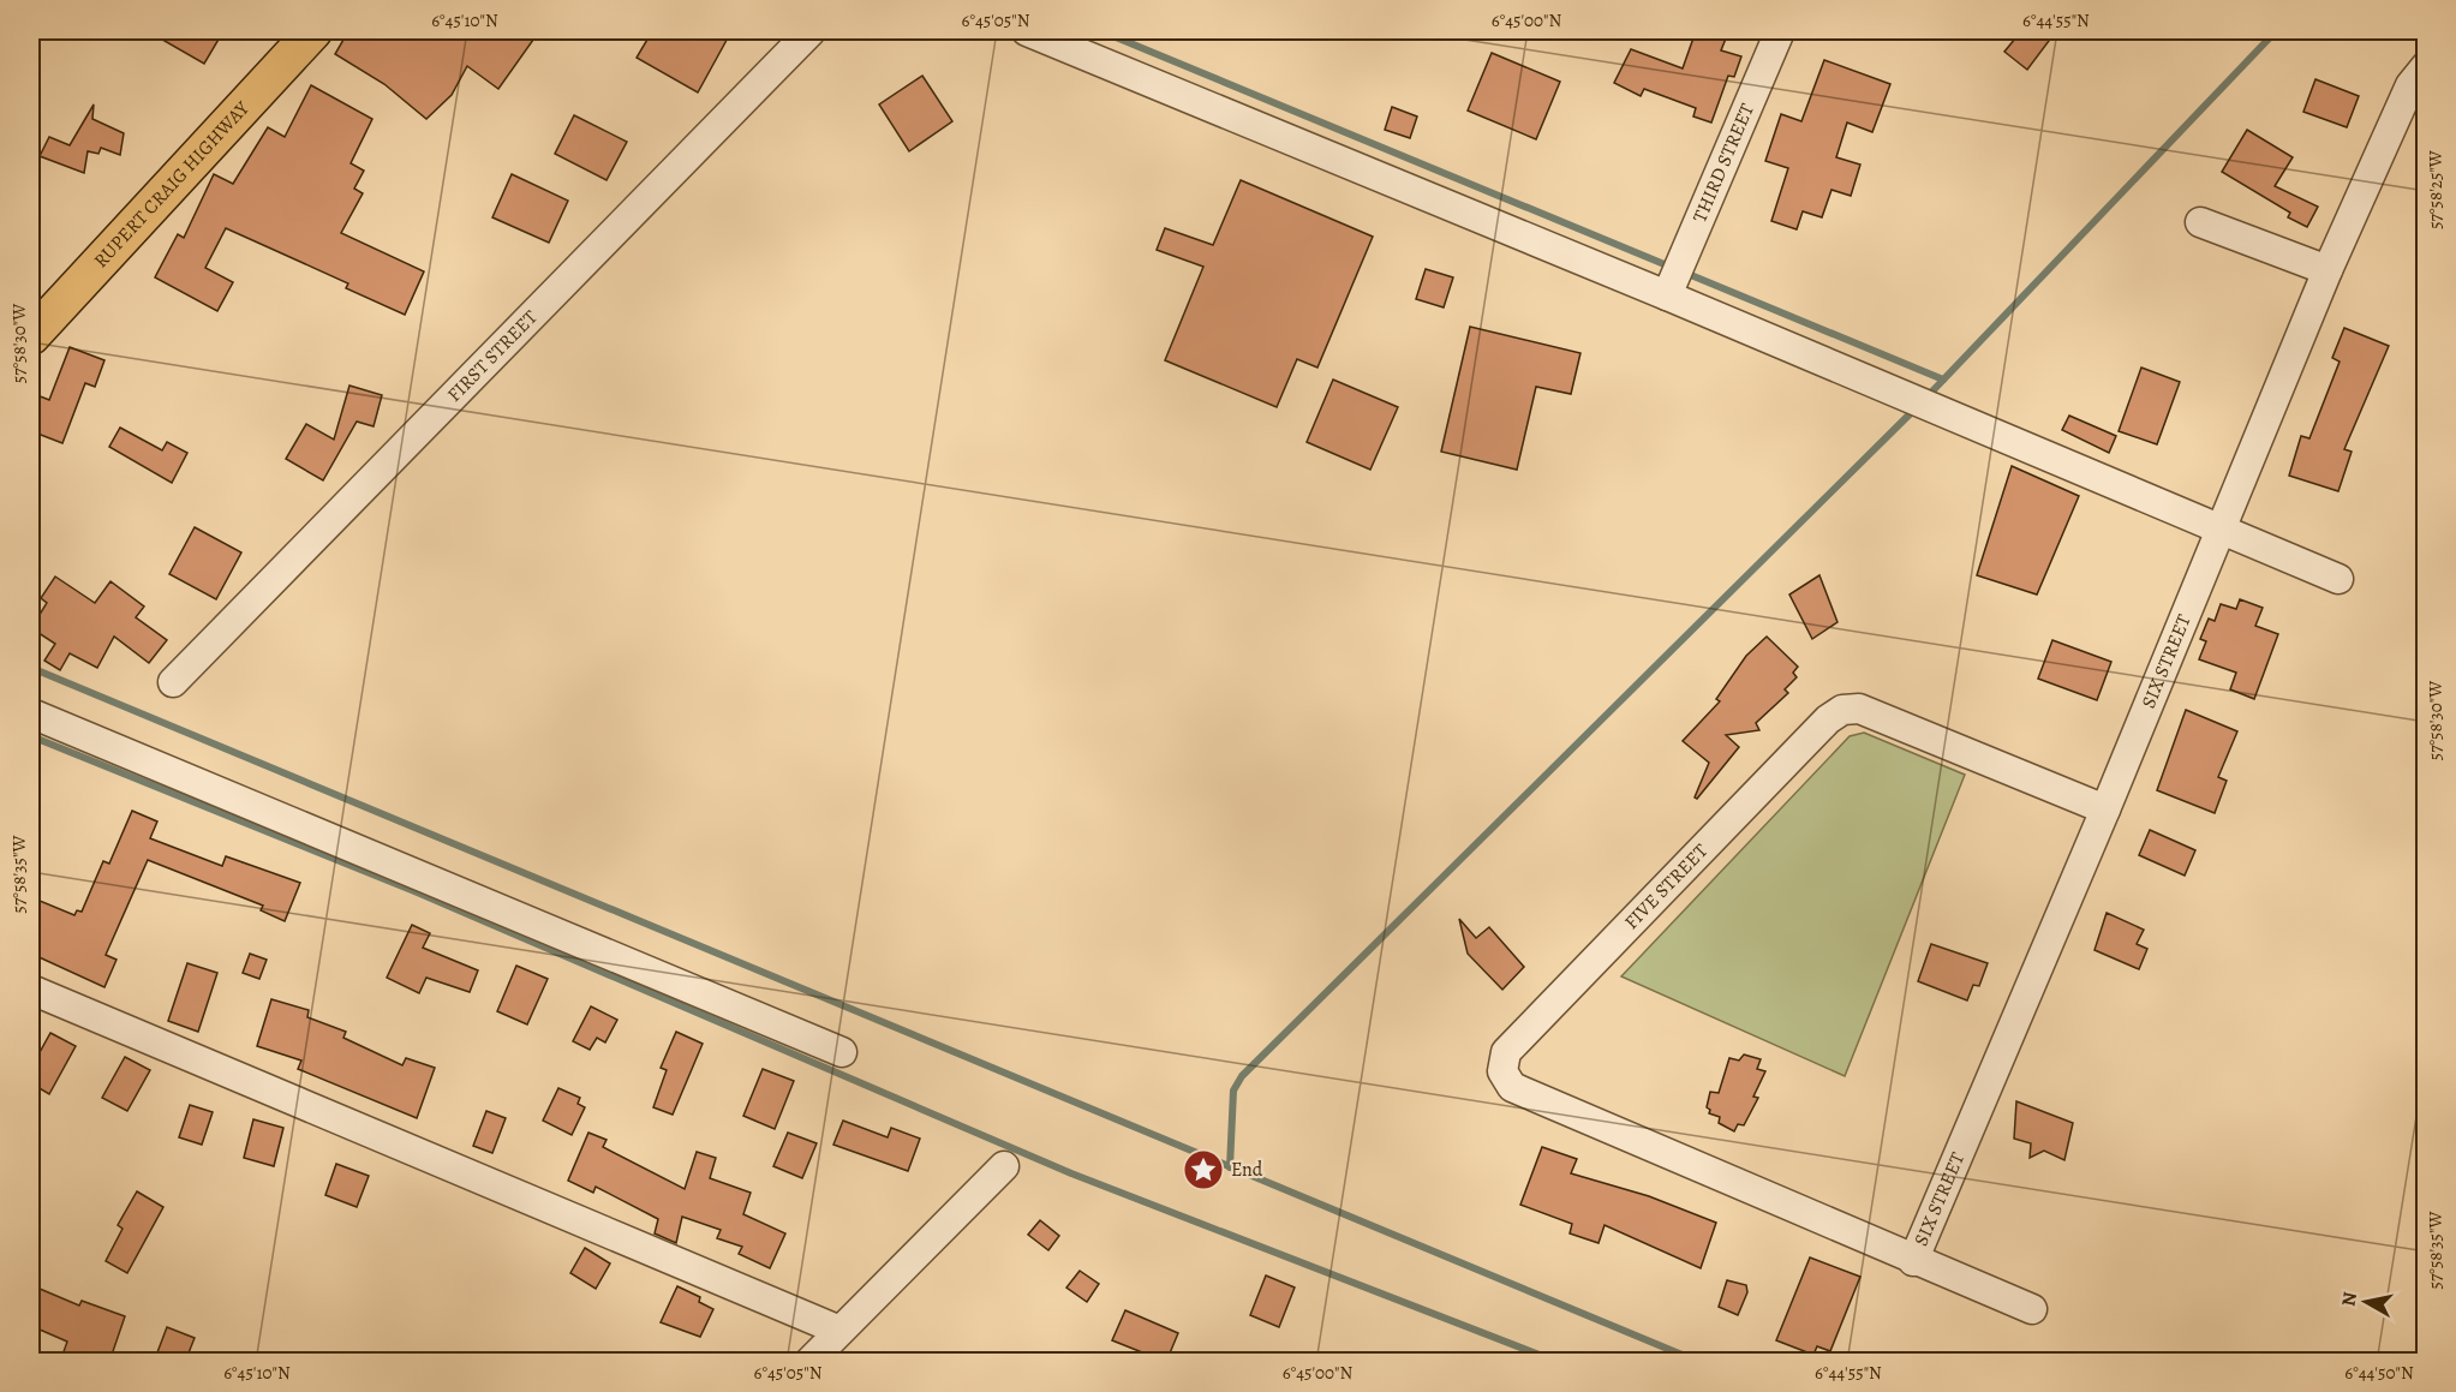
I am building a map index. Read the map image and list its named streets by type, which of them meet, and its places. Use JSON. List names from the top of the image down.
{
  "streets": {
    "main road": ["RUPERT CRAIG HIGHWAY"],
    "street": [
      "THIRD STREET",
      "FIRST STREET",
      "SIX STREET",
      "FIVE STREET"
    ]
  },
  "crossings": [
    ["SIX STREET", "FIVE STREET"]
  ],
  "places": {
    "place": ["End"]
  },
  "north": "left",
  "coordinates": [
    "6°45'10\"N",
    "6°45'05\"N",
    "6°45'00\"N",
    "6°44'55\"N",
    "57°58'25\"W",
    "57°58'30\"W",
    "57°58'35\"W",
    "6°44'50\"N"
  ]
}
